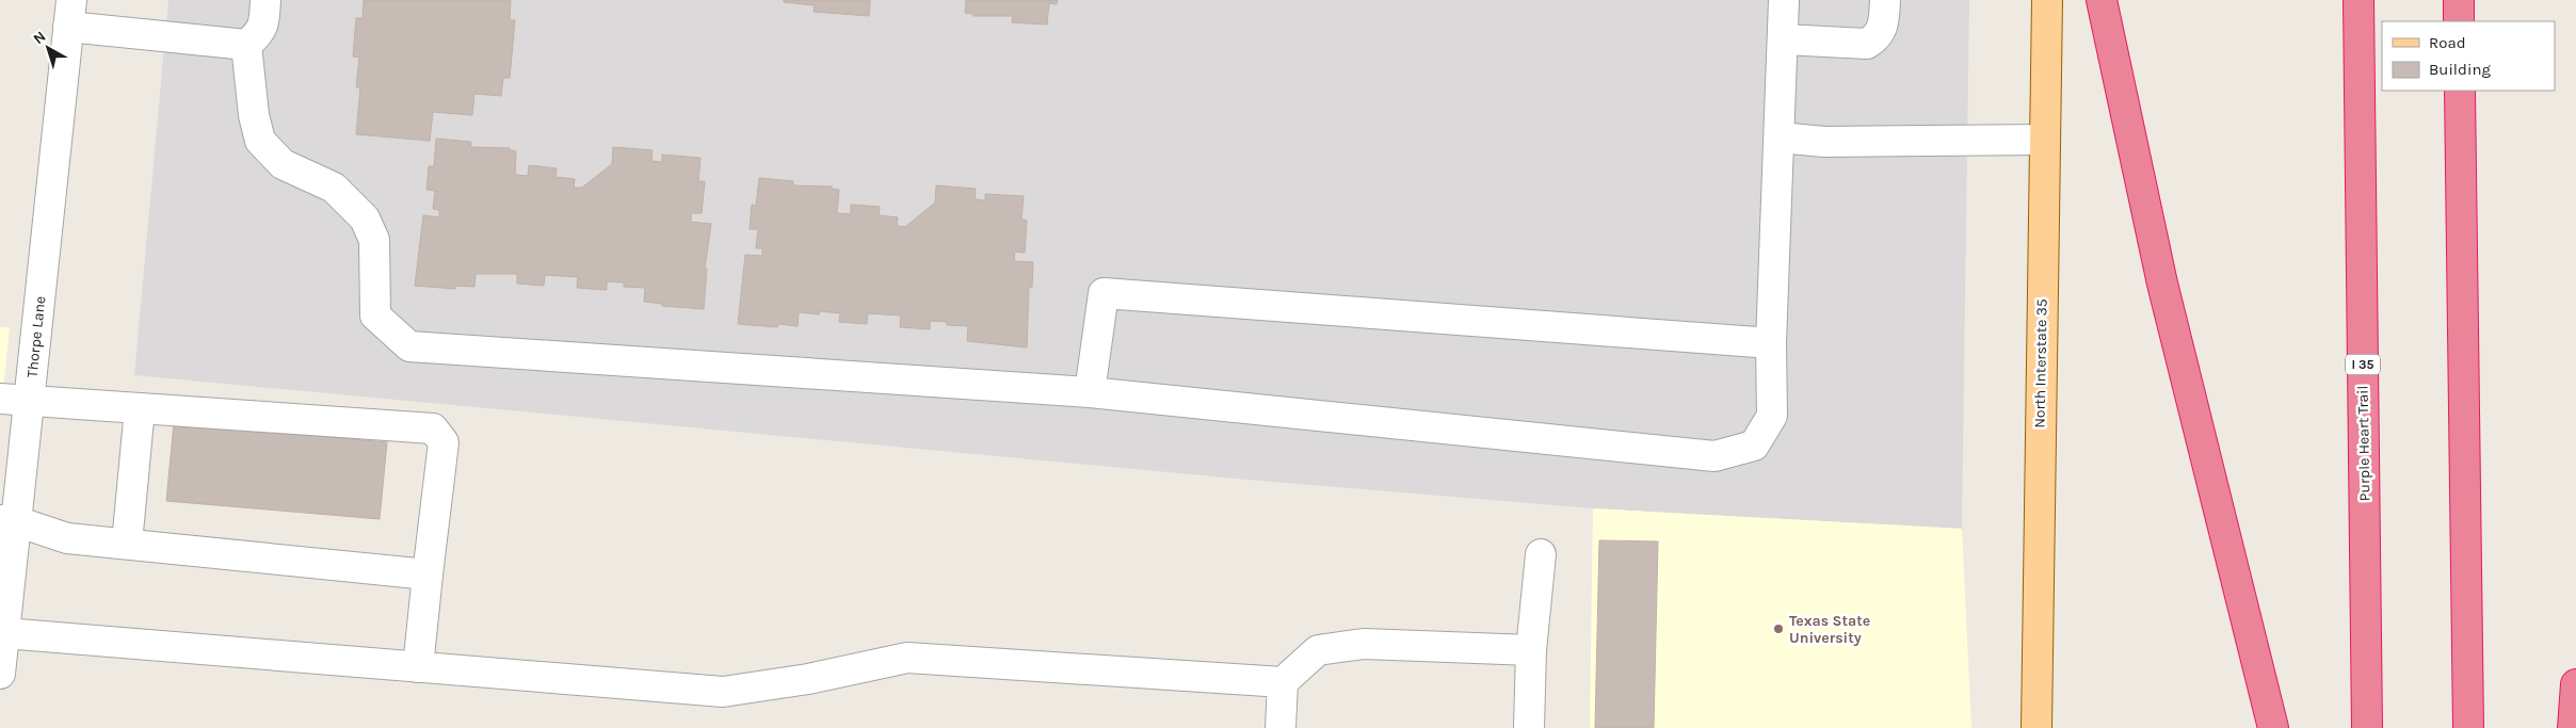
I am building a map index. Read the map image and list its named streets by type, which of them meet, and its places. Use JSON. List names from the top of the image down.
{
  "streets": {
    "highway": ["I 35", "Purple Heart Trail"],
    "main road": ["North Interstate 35"],
    "street": ["Thorpe Lane"]
  },
  "places": ["Texas State University"],
  "legend": ["Road", "Building"],
  "north": "top left"
}
